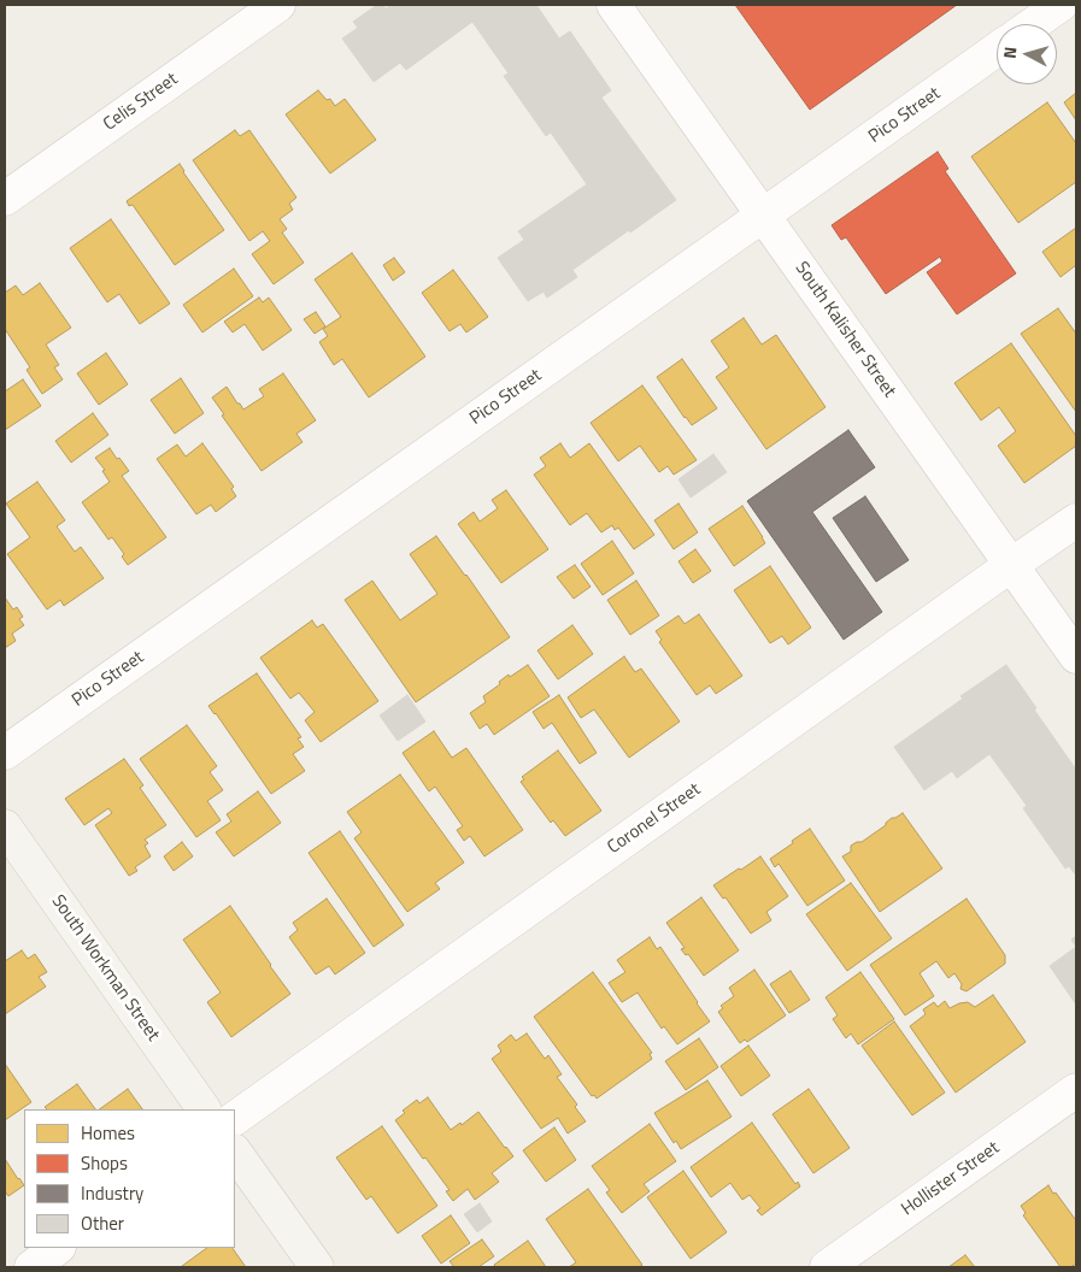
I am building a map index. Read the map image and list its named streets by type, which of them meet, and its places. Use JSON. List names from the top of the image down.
{
  "streets": {
    "main road": ["South Workman Street"],
    "street": [
      "Celis Street",
      "Pico Street",
      "South Kalisher Street",
      "Coronel Street",
      "Hollister Street"
    ]
  },
  "crossings": [
    ["Pico Street", "South Kalisher Street"],
    ["South Kalisher Street", "Coronel Street"]
  ],
  "legend": [
    "Homes",
    "Shops",
    "Industry",
    "Other"
  ],
  "north": "left"
}
